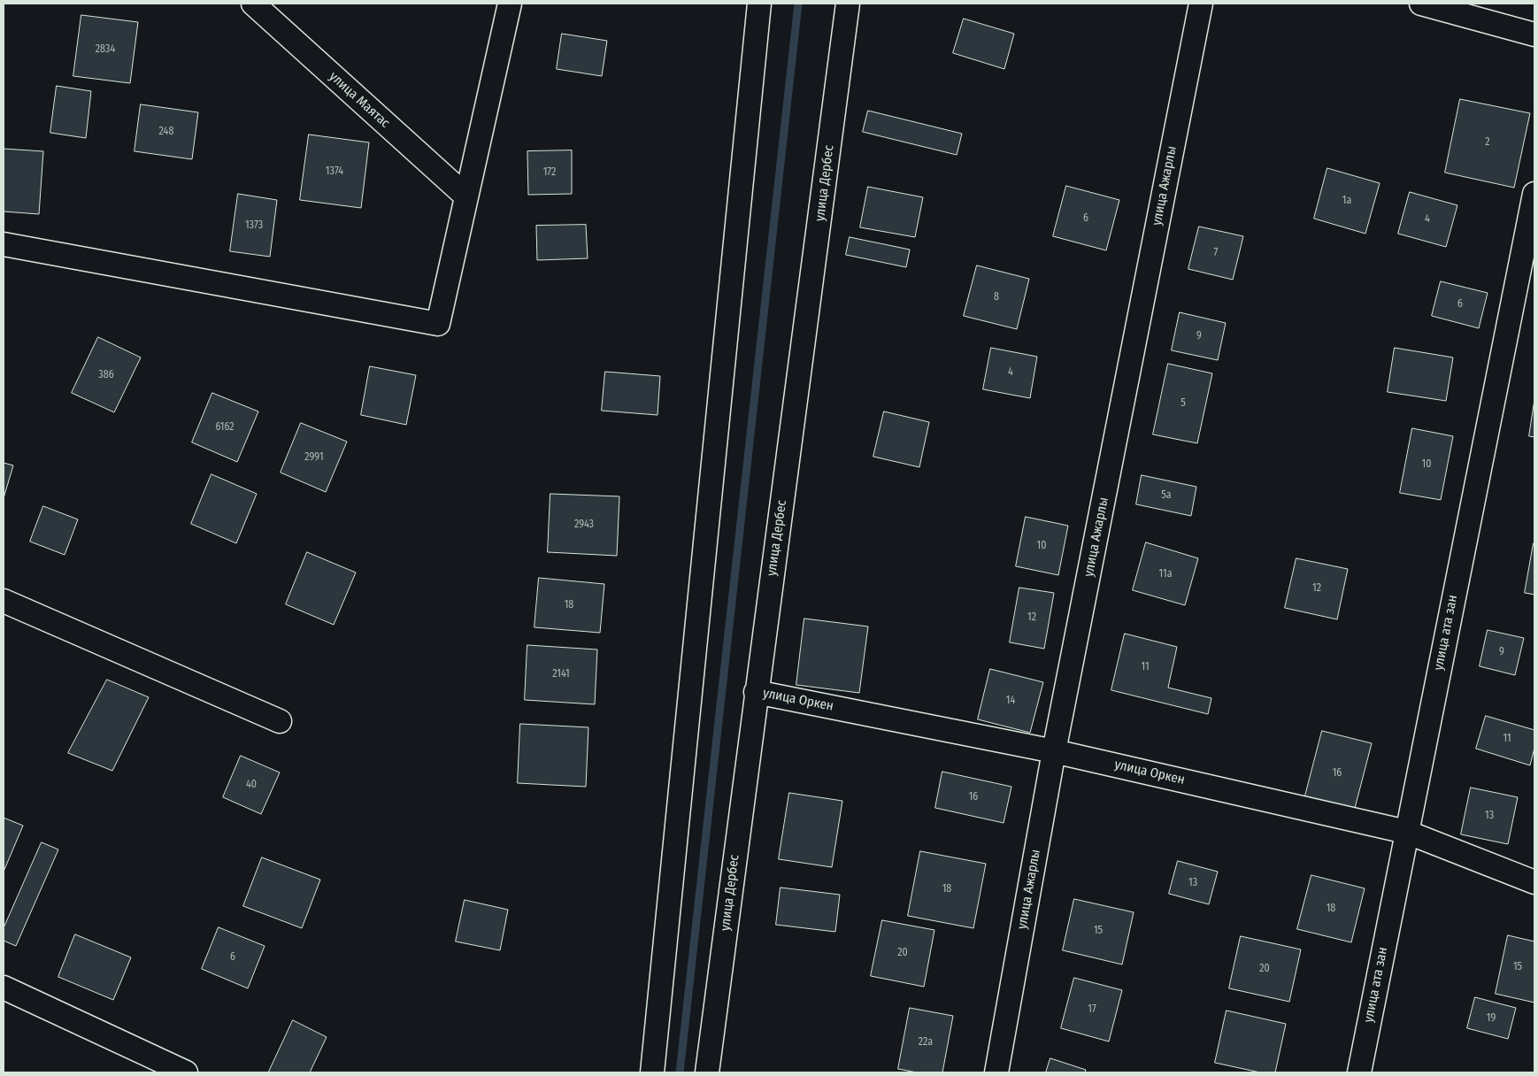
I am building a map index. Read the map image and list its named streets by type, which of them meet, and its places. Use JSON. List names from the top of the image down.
{
  "streets": {
    "street": [
      "улица Маятас",
      "улица Дербес",
      "улица Ажарлы",
      "улица ата зан",
      "улица Оркен"
    ]
  },
  "crossings": [
    ["улица Дербес", "улица Оркен"],
    ["улица Ажарлы", "улица Оркен"],
    ["улица ата зан", "улица Оркен"]
  ],
  "house_numbers": [
    "2834",
    "248",
    "2",
    "1374",
    "172",
    "1а",
    "6",
    "4",
    "1373",
    "7",
    "8",
    "6",
    "9",
    "4",
    "386",
    "5",
    "6162",
    "2991",
    "10",
    "5а",
    "2943",
    "10",
    "11а",
    "12",
    "18",
    "12",
    "9",
    "11",
    "2141",
    "14",
    "11",
    "16",
    "40",
    "16",
    "13",
    "13",
    "18",
    "18",
    "15",
    "20",
    "6",
    "15",
    "20",
    "17",
    "19",
    "22а"
  ]
}
